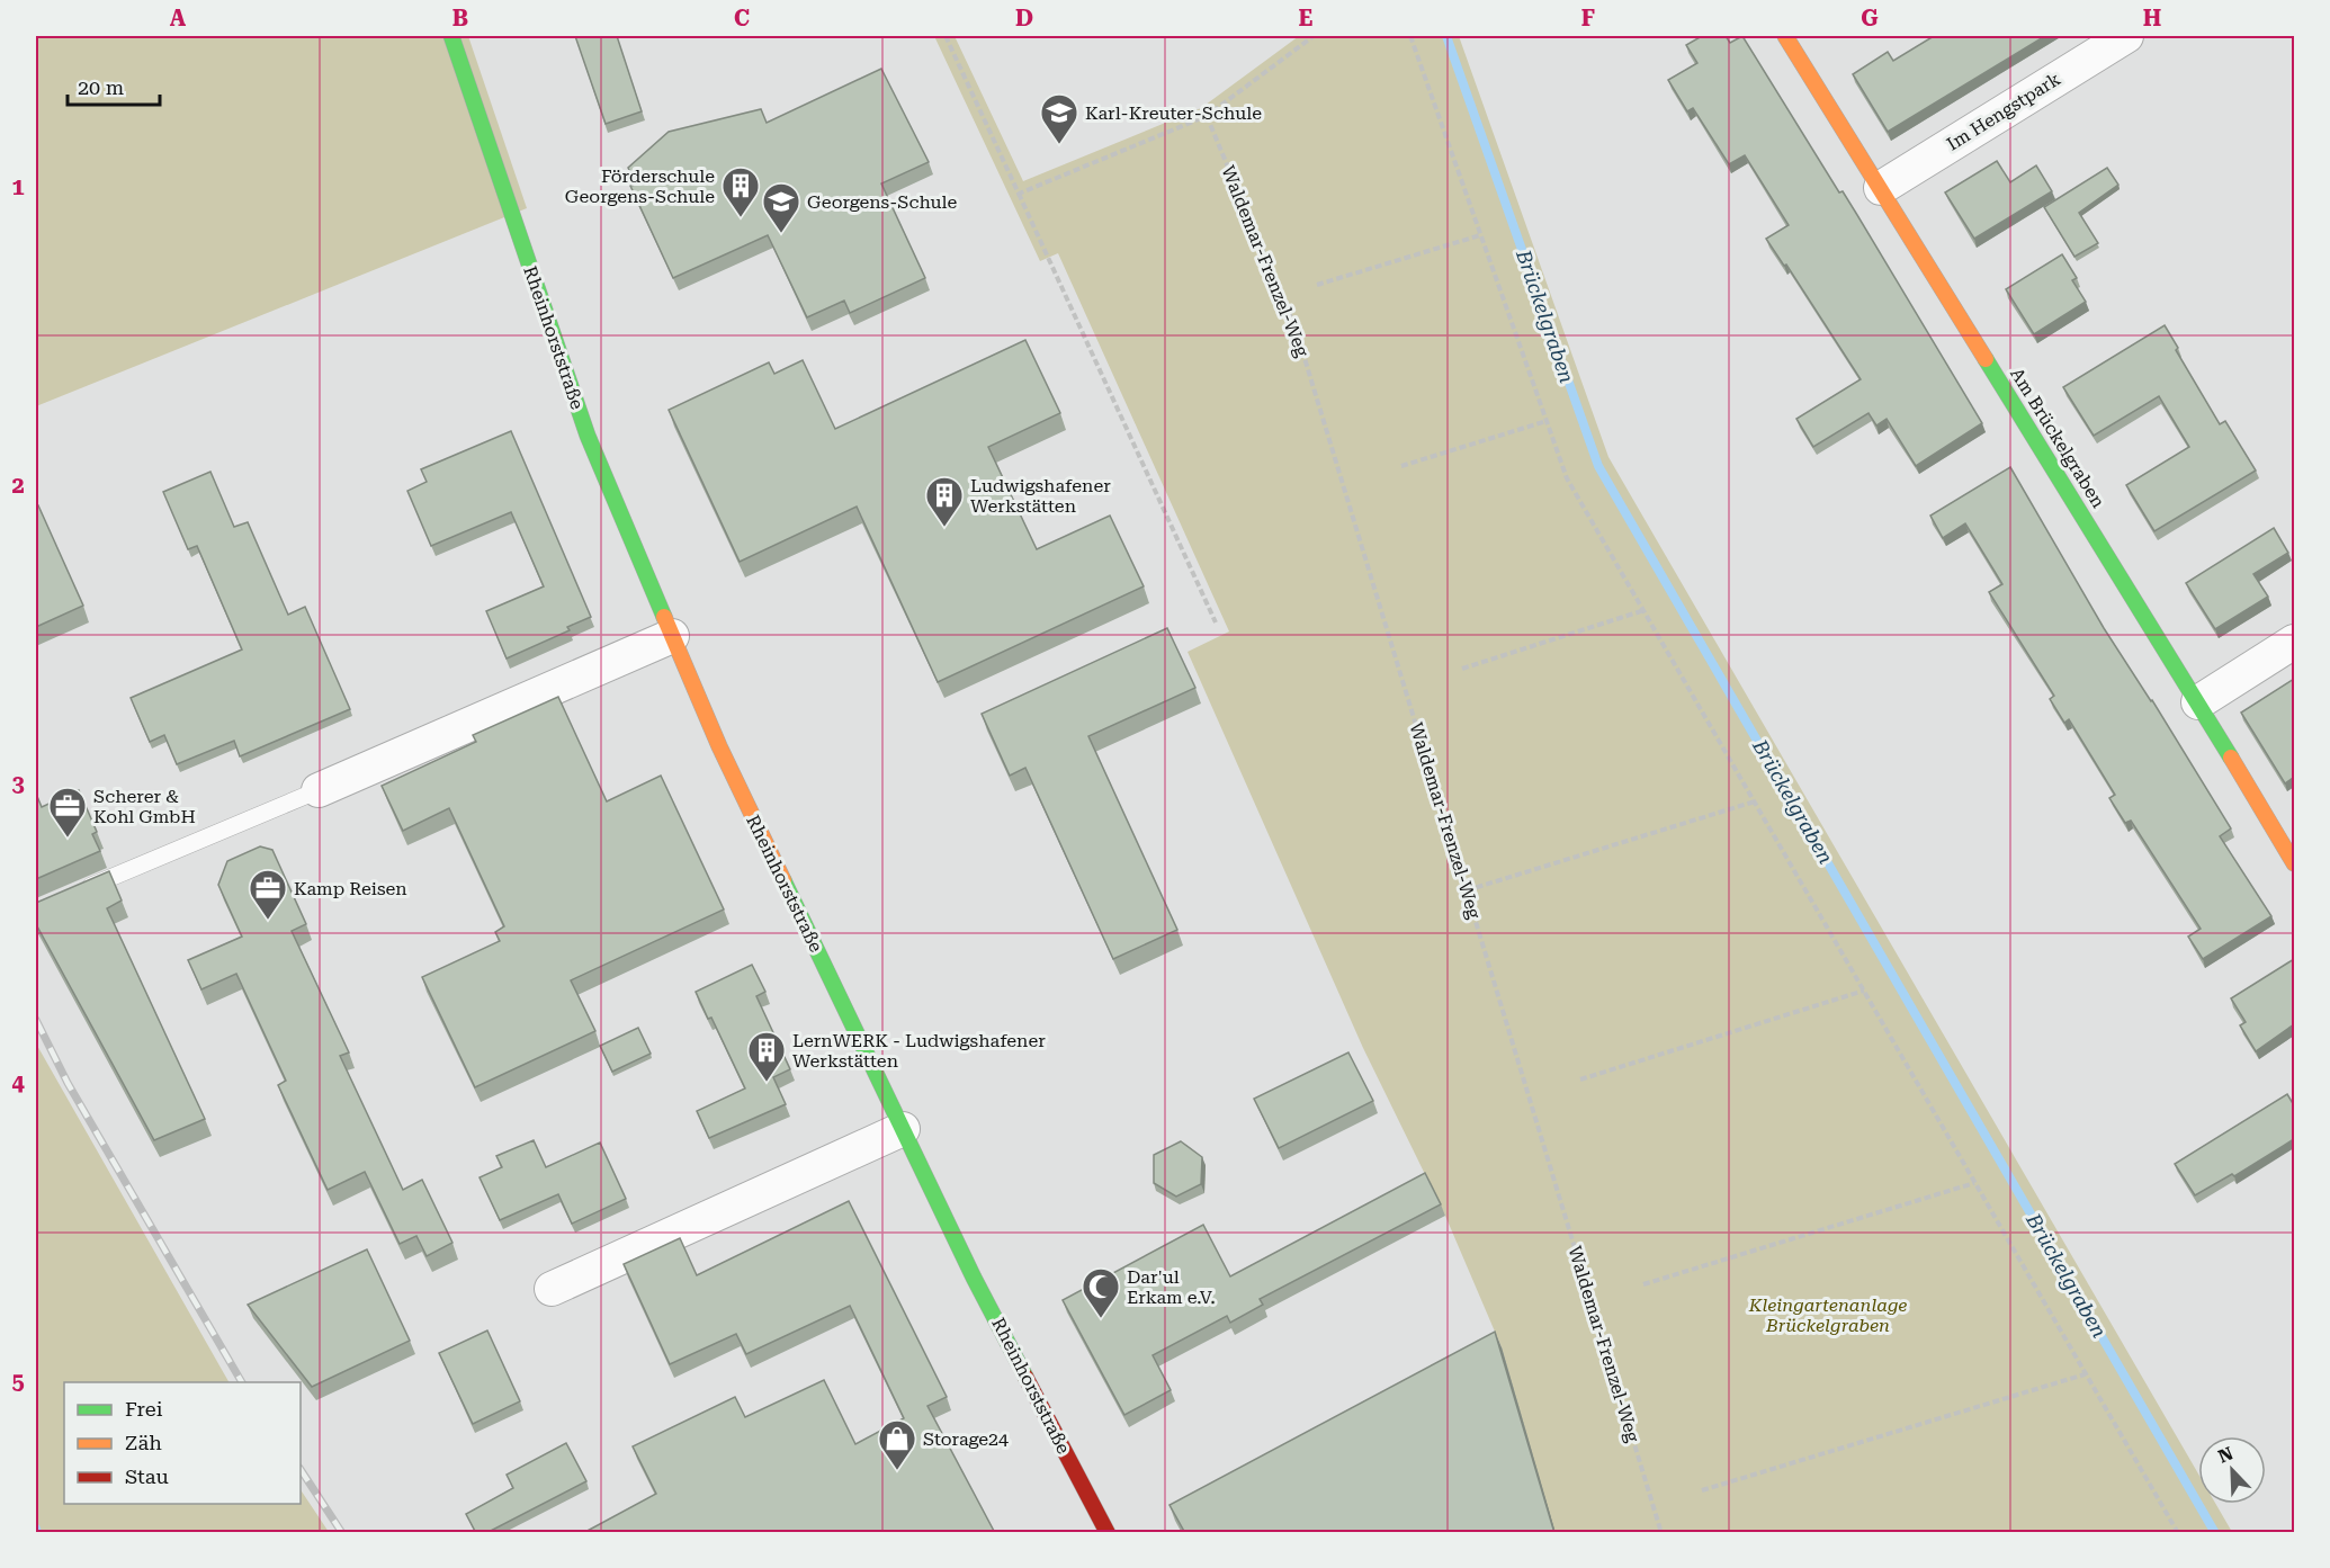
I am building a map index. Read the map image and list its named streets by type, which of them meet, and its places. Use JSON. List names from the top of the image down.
{
  "streets": {
    "street": ["Im Hengstpark", "Rheinhorststraße", "Am Brückelgraben"],
    "path": ["Waldemar-Frenzel-Weg"]
  },
  "crossings": [
    ["Im Hengstpark", "Am Brückelgraben"]
  ],
  "water": ["Brückelgraben"],
  "parks": ["Kleingartenanlage Brückelgraben"],
  "places": {
    "school or university": ["Karl-Kreuter-Schule", "Georgens-Schule"],
    "building": ["Förderschule Georgens-Schule", "Ludwigshafener Werkstätten", "LernWERK - Ludwigshafener Werkstätten"],
    "office": ["Scherer & Kohl GmbH", "Kamp Reisen"],
    "mosque": ["Dar'ul Erkam e.V."],
    "shop": ["Storage24"]
  },
  "legend": ["Frei", "Zäh", "Stau"],
  "scale_bar": "20 m",
  "north": "top left",
  "grid": {
    "columns": [
      "A",
      "B",
      "C",
      "D",
      "E",
      "F",
      "G",
      "H"
    ],
    "rows": [
      "1",
      "2",
      "3",
      "4",
      "5"
    ]
  }
}
